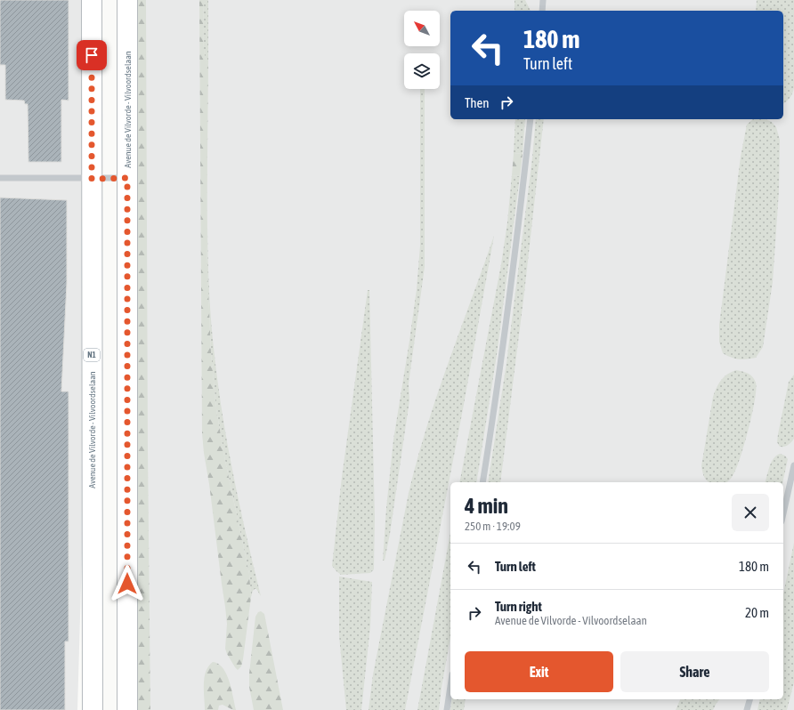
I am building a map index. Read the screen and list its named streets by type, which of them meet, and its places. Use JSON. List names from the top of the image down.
{
  "streets": {
    "main road": ["Avenue de Vilvorde - Vilvoordselaan", "N1"]
  },
  "north": "top left",
  "page": {
    "turn": ["180 m", "Turn left"],
    "then": "Then",
    "heading": ["4 min", "250 m · 19:09"],
    "list": [
      {
        "name": "Turn left",
        "value": "180 m"
      },
      {
        "name": "Turn right",
        "note": "Avenue de Vilvorde - Vilvoordselaan",
        "value": "20 m"
      }
    ],
    "buttons": ["Exit", "Share"]
  }
}
